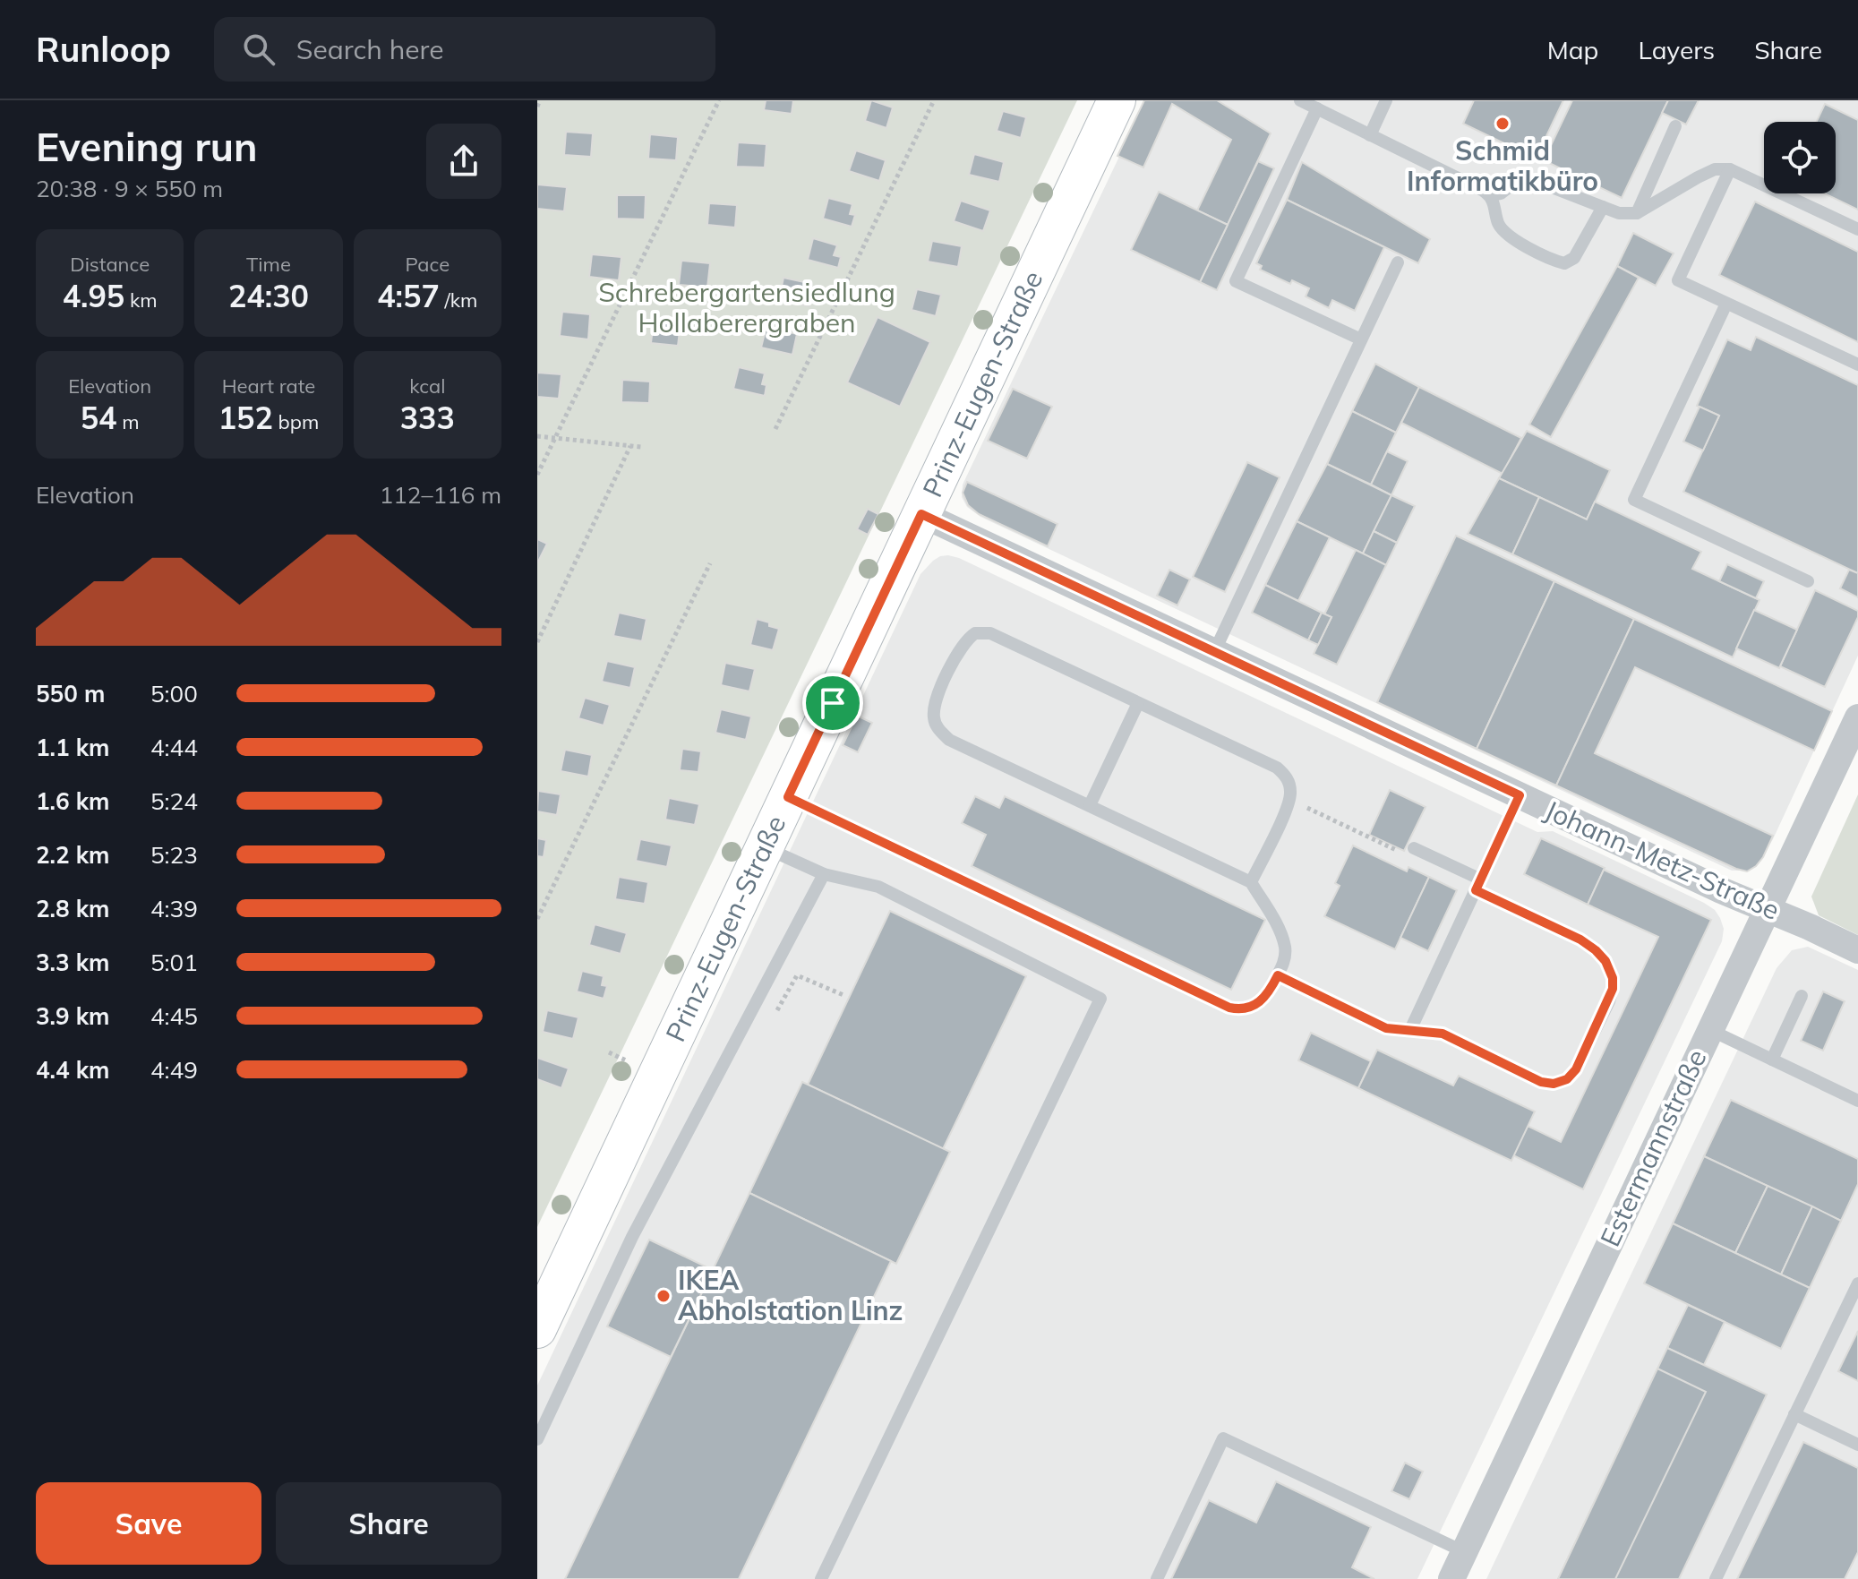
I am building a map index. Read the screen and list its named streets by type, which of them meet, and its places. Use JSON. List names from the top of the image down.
{
  "streets": {
    "street": ["Prinz-Eugen-Straße", "Johann-Metz-Straße", "Estermannstraße"]
  },
  "crossings": [
    ["Prinz-Eugen-Straße", "Johann-Metz-Straße"],
    ["Johann-Metz-Straße", "Estermannstraße"]
  ],
  "parks": ["Schrebergartensiedlung Hollaberergraben"],
  "places": ["Schmid Informatikbüro", "IKEA Abholstation Linz"],
  "page": {
    "header": "Runloop",
    "search": "Search here",
    "nav": ["Map", "Layers", "Share"],
    "heading": ["Evening run", "20:38 · 9 × 550 m"],
    "stats": [
      ["Distance", "4.95 km"],
      ["Time", "24:30"],
      ["Pace", "4:57 /km"],
      ["Elevation", "54 m"],
      ["Heart rate", "152 bpm"],
      ["kcal", "333"]
    ],
    "chart": ["Elevation", "112–116 m"],
    "list": [
      {
        "name": "550 m",
        "note": "5:00"
      },
      {
        "name": "1.1 km",
        "note": "4:44"
      },
      {
        "name": "1.6 km",
        "note": "5:24"
      },
      {
        "name": "2.2 km",
        "note": "5:23"
      },
      {
        "name": "2.8 km",
        "note": "4:39"
      },
      {
        "name": "3.3 km",
        "note": "5:01"
      },
      {
        "name": "3.9 km",
        "note": "4:45"
      },
      {
        "name": "4.4 km",
        "note": "4:49"
      }
    ],
    "buttons": ["Save", "Share"]
  }
}
